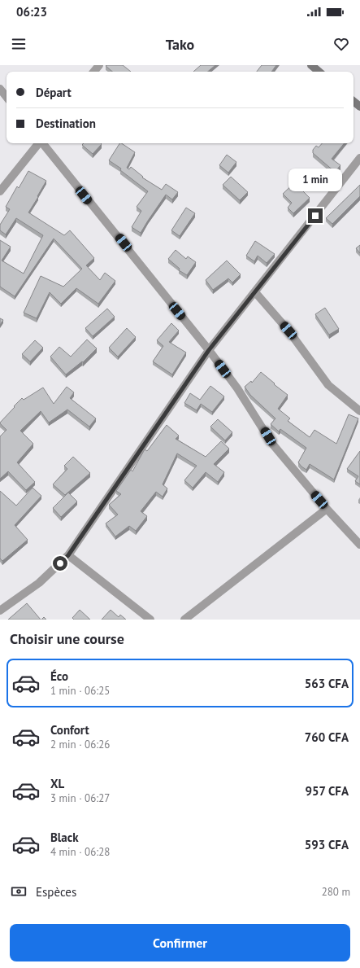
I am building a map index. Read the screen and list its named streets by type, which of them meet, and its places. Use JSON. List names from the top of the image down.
{
  "page": {
    "status": "06:23",
    "header": "Tako",
    "banner": ["Départ", "Destination"],
    "bubble": "1 min",
    "heading": "Choisir une course",
    "list": [
      {
        "name": "Éco",
        "note": "1 min · 06:25",
        "value": "563 CFA"
      },
      {
        "name": "Confort",
        "note": "2 min · 06:26",
        "value": "760 CFA"
      },
      {
        "name": "XL",
        "note": "3 min · 06:27",
        "value": "957 CFA"
      },
      {
        "name": "Black",
        "note": "4 min · 06:28",
        "value": "593 CFA"
      }
    ],
    "pay": ["Espèces", "280 m"],
    "buttons": "Confirmer"
  }
}
